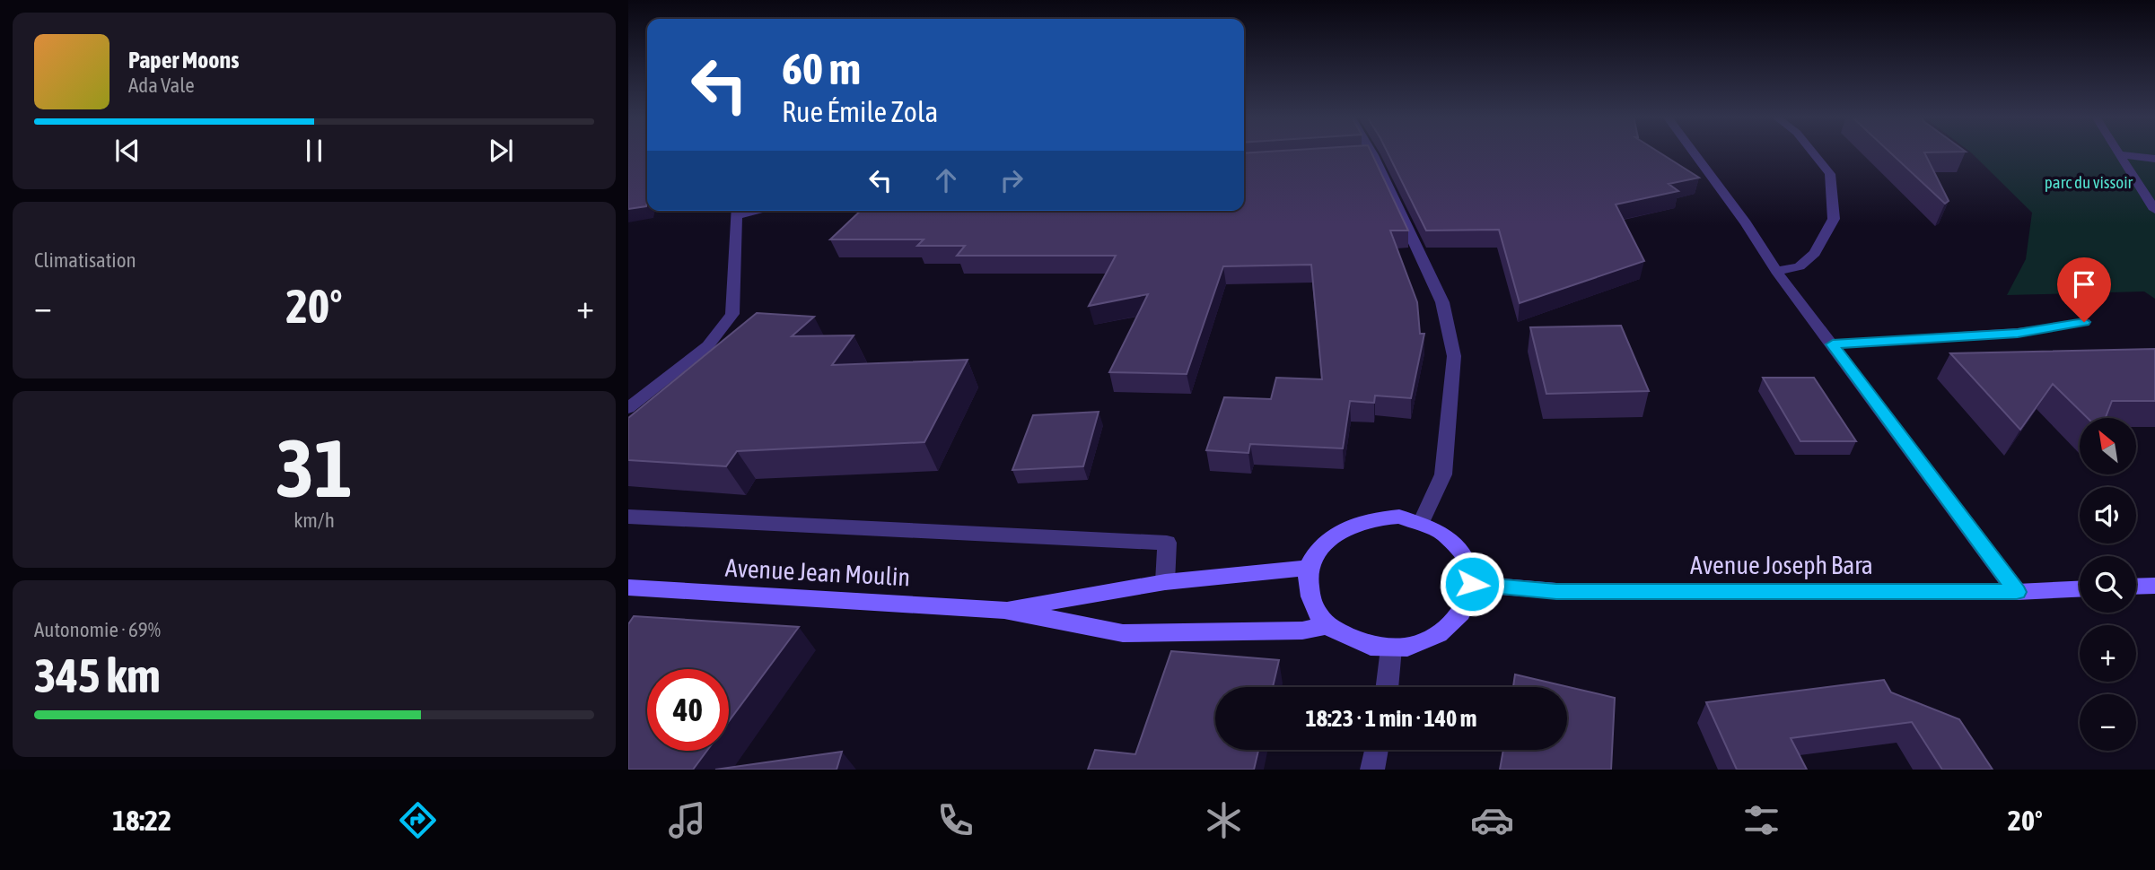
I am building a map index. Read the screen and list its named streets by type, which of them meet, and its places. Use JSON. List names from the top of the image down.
{
  "streets": {
    "street": ["Avenue Joseph Bara", "Avenue Jean Moulin"]
  },
  "crossings": [
    ["Avenue Joseph Bara", "Avenue Jean Moulin"]
  ],
  "parks": ["parc du vissoir"],
  "north": "top left",
  "page": {
    "turn": ["60 m", "Rue Émile Zola"],
    "song": ["Paper Moons", "Ada Vale"],
    "tile": [
      "Climatisation",
      ["31", "km/h"],
      ["Autonomie · 69%", "345 km"]
    ],
    "heat": ["−", "20°", "+"],
    "map_buttons": ["+", "−"],
    "limit": "40",
    "trip": "18:23 · 1 min · 140 m",
    "tabs": ["18:22", "20°"]
  }
}
